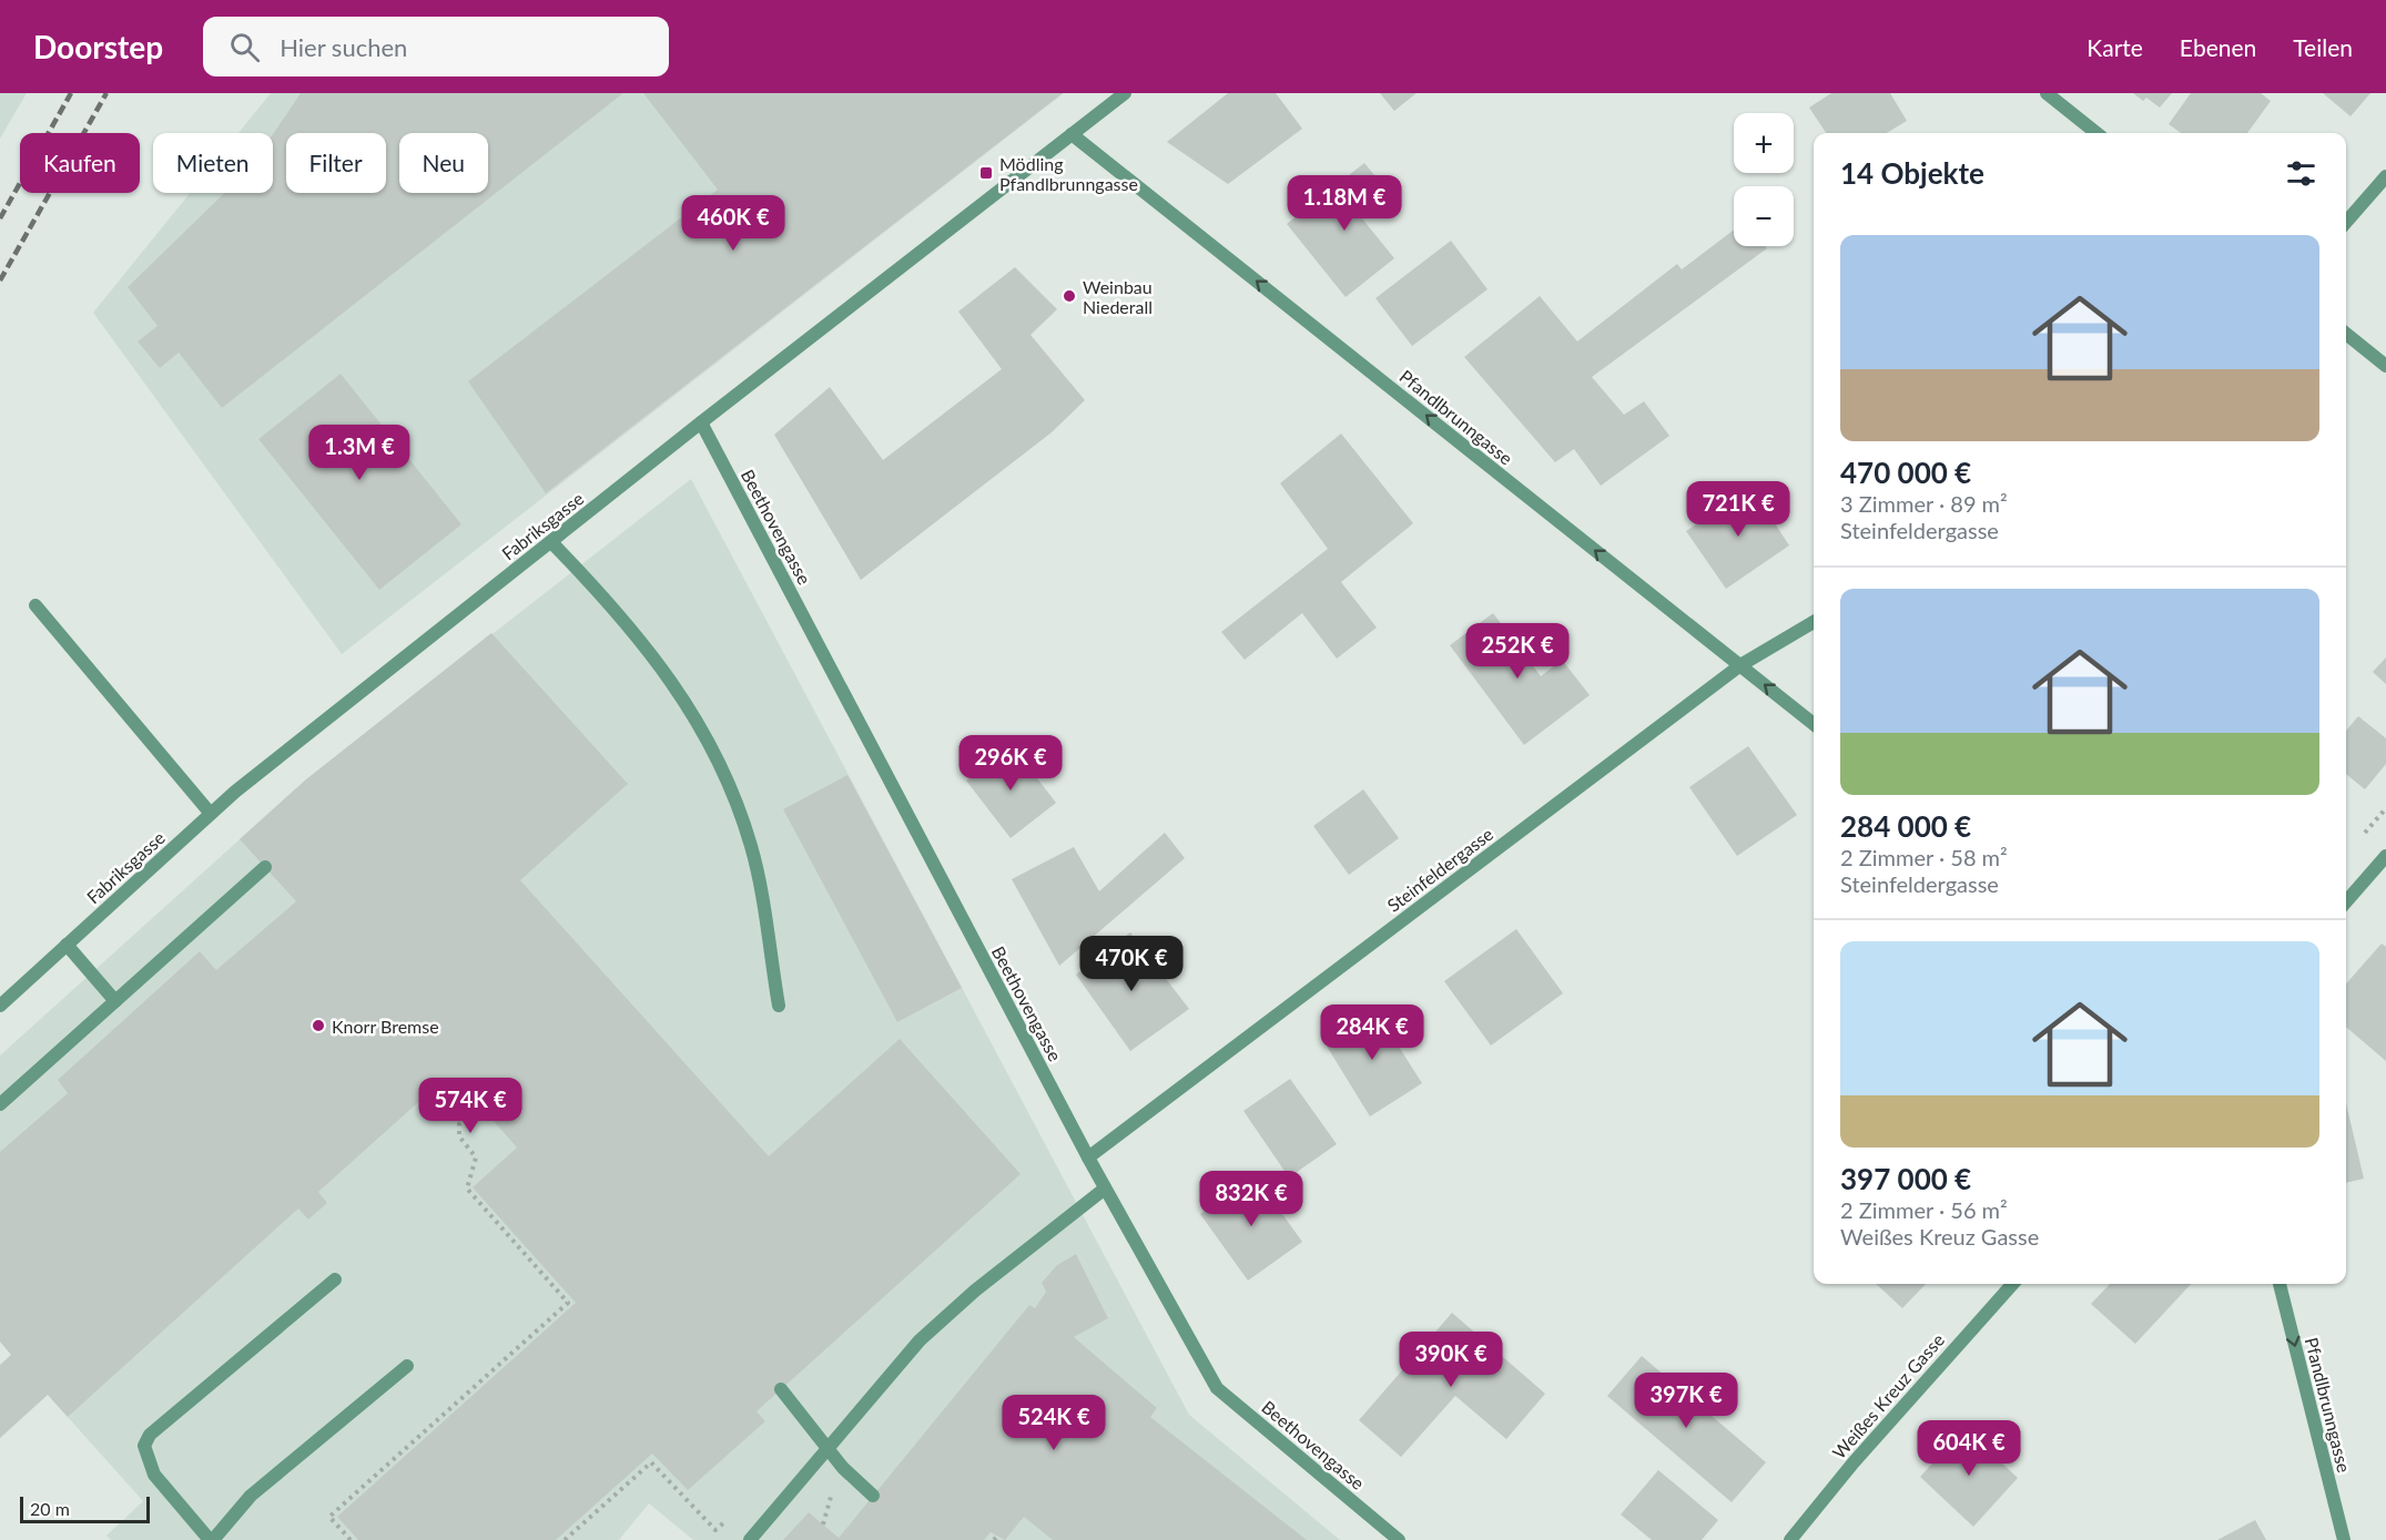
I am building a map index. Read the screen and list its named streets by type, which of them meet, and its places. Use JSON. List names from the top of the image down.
{
  "streets": {
    "street": [
      "Pfandlbrunngasse",
      "Fabriksgasse",
      "Beethovengasse",
      "Steinfeldergasse",
      "Weißes Kreuz Gasse"
    ]
  },
  "crossings": [
    ["Pfandlbrunngasse", "Fabriksgasse"],
    ["Pfandlbrunngasse", "Steinfeldergasse"],
    ["Fabriksgasse", "Beethovengasse"],
    ["Beethovengasse", "Steinfeldergasse"]
  ],
  "places": {
    "transit": ["Mödling Pfandlbrunngasse"],
    "other": ["Weinbau Niederall", "Knorr Bremse"]
  },
  "scale_bar": "20 m",
  "page": {
    "header": "Doorstep",
    "search": "Hier suchen",
    "nav": ["Karte", "Ebenen", "Teilen"],
    "map_buttons": ["+", "−"],
    "chip": [
      "Kaufen",
      "Mieten",
      "Filter",
      "Neu"
    ],
    "heading": "14 Objekte",
    "price": [
      "1.18M €",
      "460K €",
      "1.3M €",
      "721K €",
      "252K €",
      "296K €",
      "470K €",
      "284K €",
      "574K €",
      "832K €",
      "390K €",
      "397K €",
      "524K €",
      "604K €"
    ],
    "list": [
      {
        "name": "470 000 €",
        "note": "3 Zimmer · 89 m² · Steinfeldergasse"
      },
      {
        "name": "284 000 €",
        "note": "2 Zimmer · 58 m² · Steinfeldergasse"
      },
      {
        "name": "397 000 €",
        "note": "2 Zimmer · 56 m² · Weißes Kreuz Gasse"
      }
    ],
    "scale": "20 m"
  }
}
